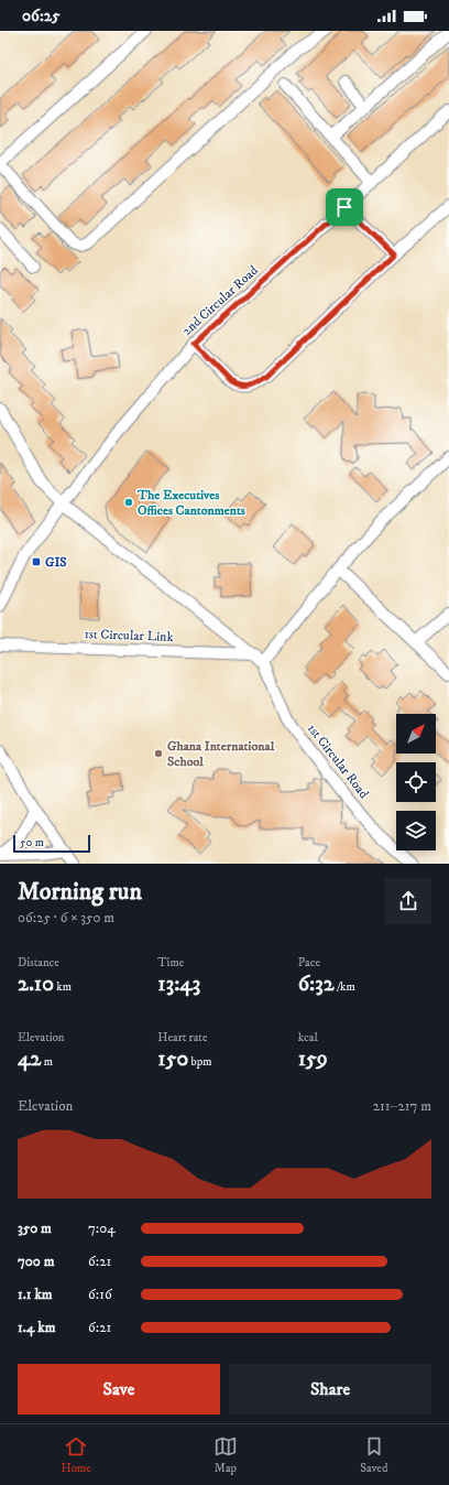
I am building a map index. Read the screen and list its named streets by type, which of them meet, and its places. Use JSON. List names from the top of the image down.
{
  "streets": {
    "street": ["2nd Circular Road", "1st Circular Link", "1st Circular Road"]
  },
  "crossings": [
    ["1st Circular Link", "1st Circular Road"]
  ],
  "places": {
    "other": ["The Executives Offices Cantonments", "Ghana International School"],
    "transit": ["GIS"]
  },
  "scale_bar": "50 m",
  "north": "top right",
  "page": {
    "status": "06:25",
    "scale": "50 m",
    "heading": ["Morning run", "06:25 · 6 × 350 m"],
    "stats": [
      ["Distance", "2.10 km"],
      ["Time", "13:43"],
      ["Pace", "6:32 /km"],
      ["Elevation", "42 m"],
      ["Heart rate", "150 bpm"],
      ["kcal", "159"]
    ],
    "chart": ["Elevation", "211–217 m"],
    "list": [
      {
        "name": "350 m",
        "note": "7:04"
      },
      {
        "name": "700 m",
        "note": "6:21"
      },
      {
        "name": "1.1 km",
        "note": "6:16"
      },
      {
        "name": "1.4 km",
        "note": "6:21"
      }
    ],
    "buttons": ["Save", "Share"],
    "tabs": ["Home", "Map", "Saved"]
  }
}
